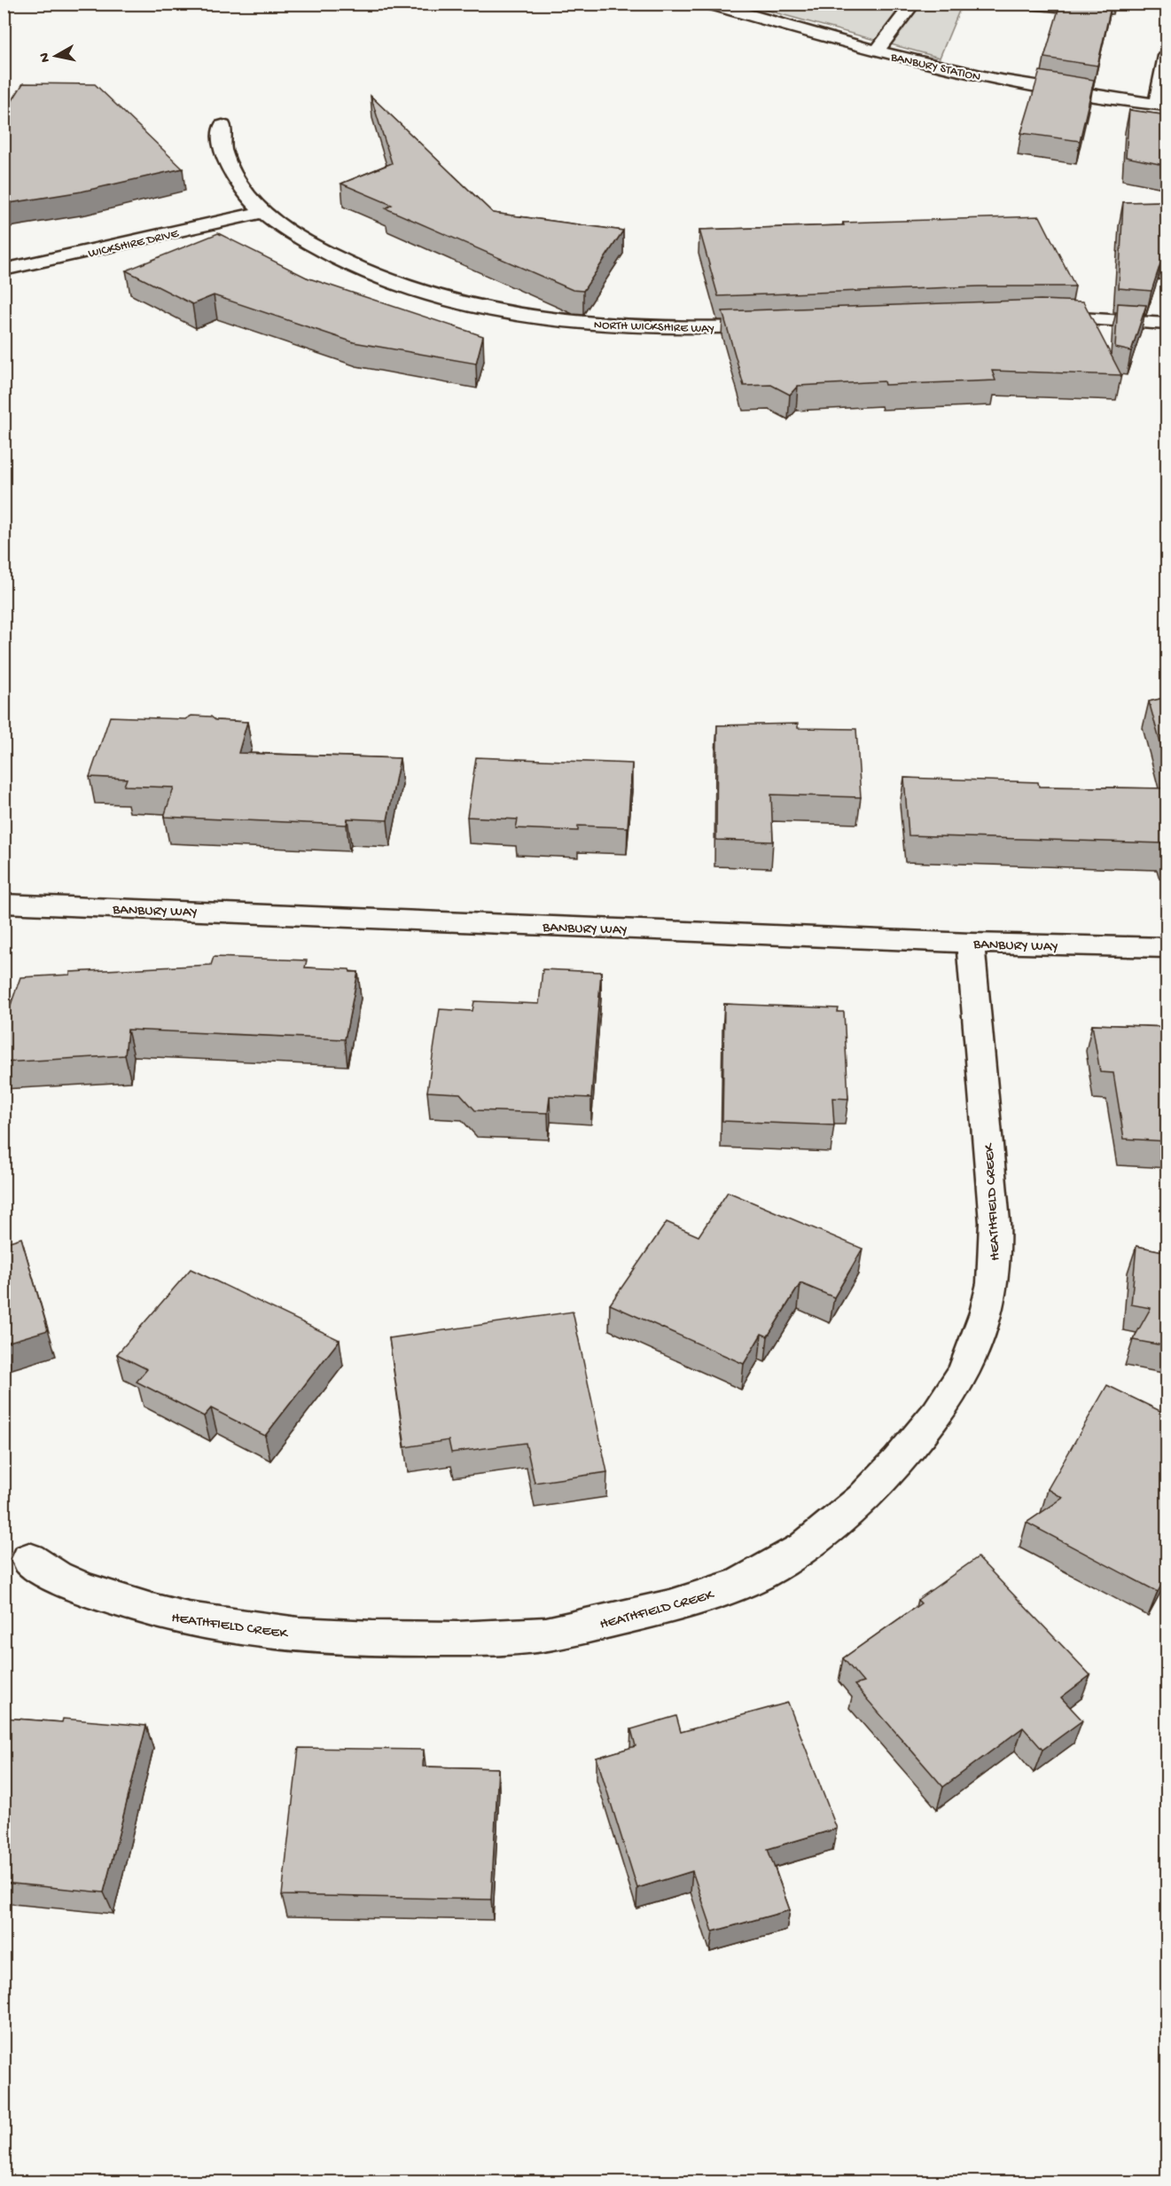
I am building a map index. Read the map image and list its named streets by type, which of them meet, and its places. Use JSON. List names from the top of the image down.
{
  "streets": {
    "street": [
      "BANBURY STATION",
      "WICKSHIRE DRIVE",
      "NORTH WICKSHIRE WAY",
      "BANBURY WAY",
      "HEATHFIELD CREEK"
    ]
  },
  "crossings": [
    ["WICKSHIRE DRIVE", "NORTH WICKSHIRE WAY"],
    ["BANBURY WAY", "HEATHFIELD CREEK"]
  ],
  "north": "left"
}
